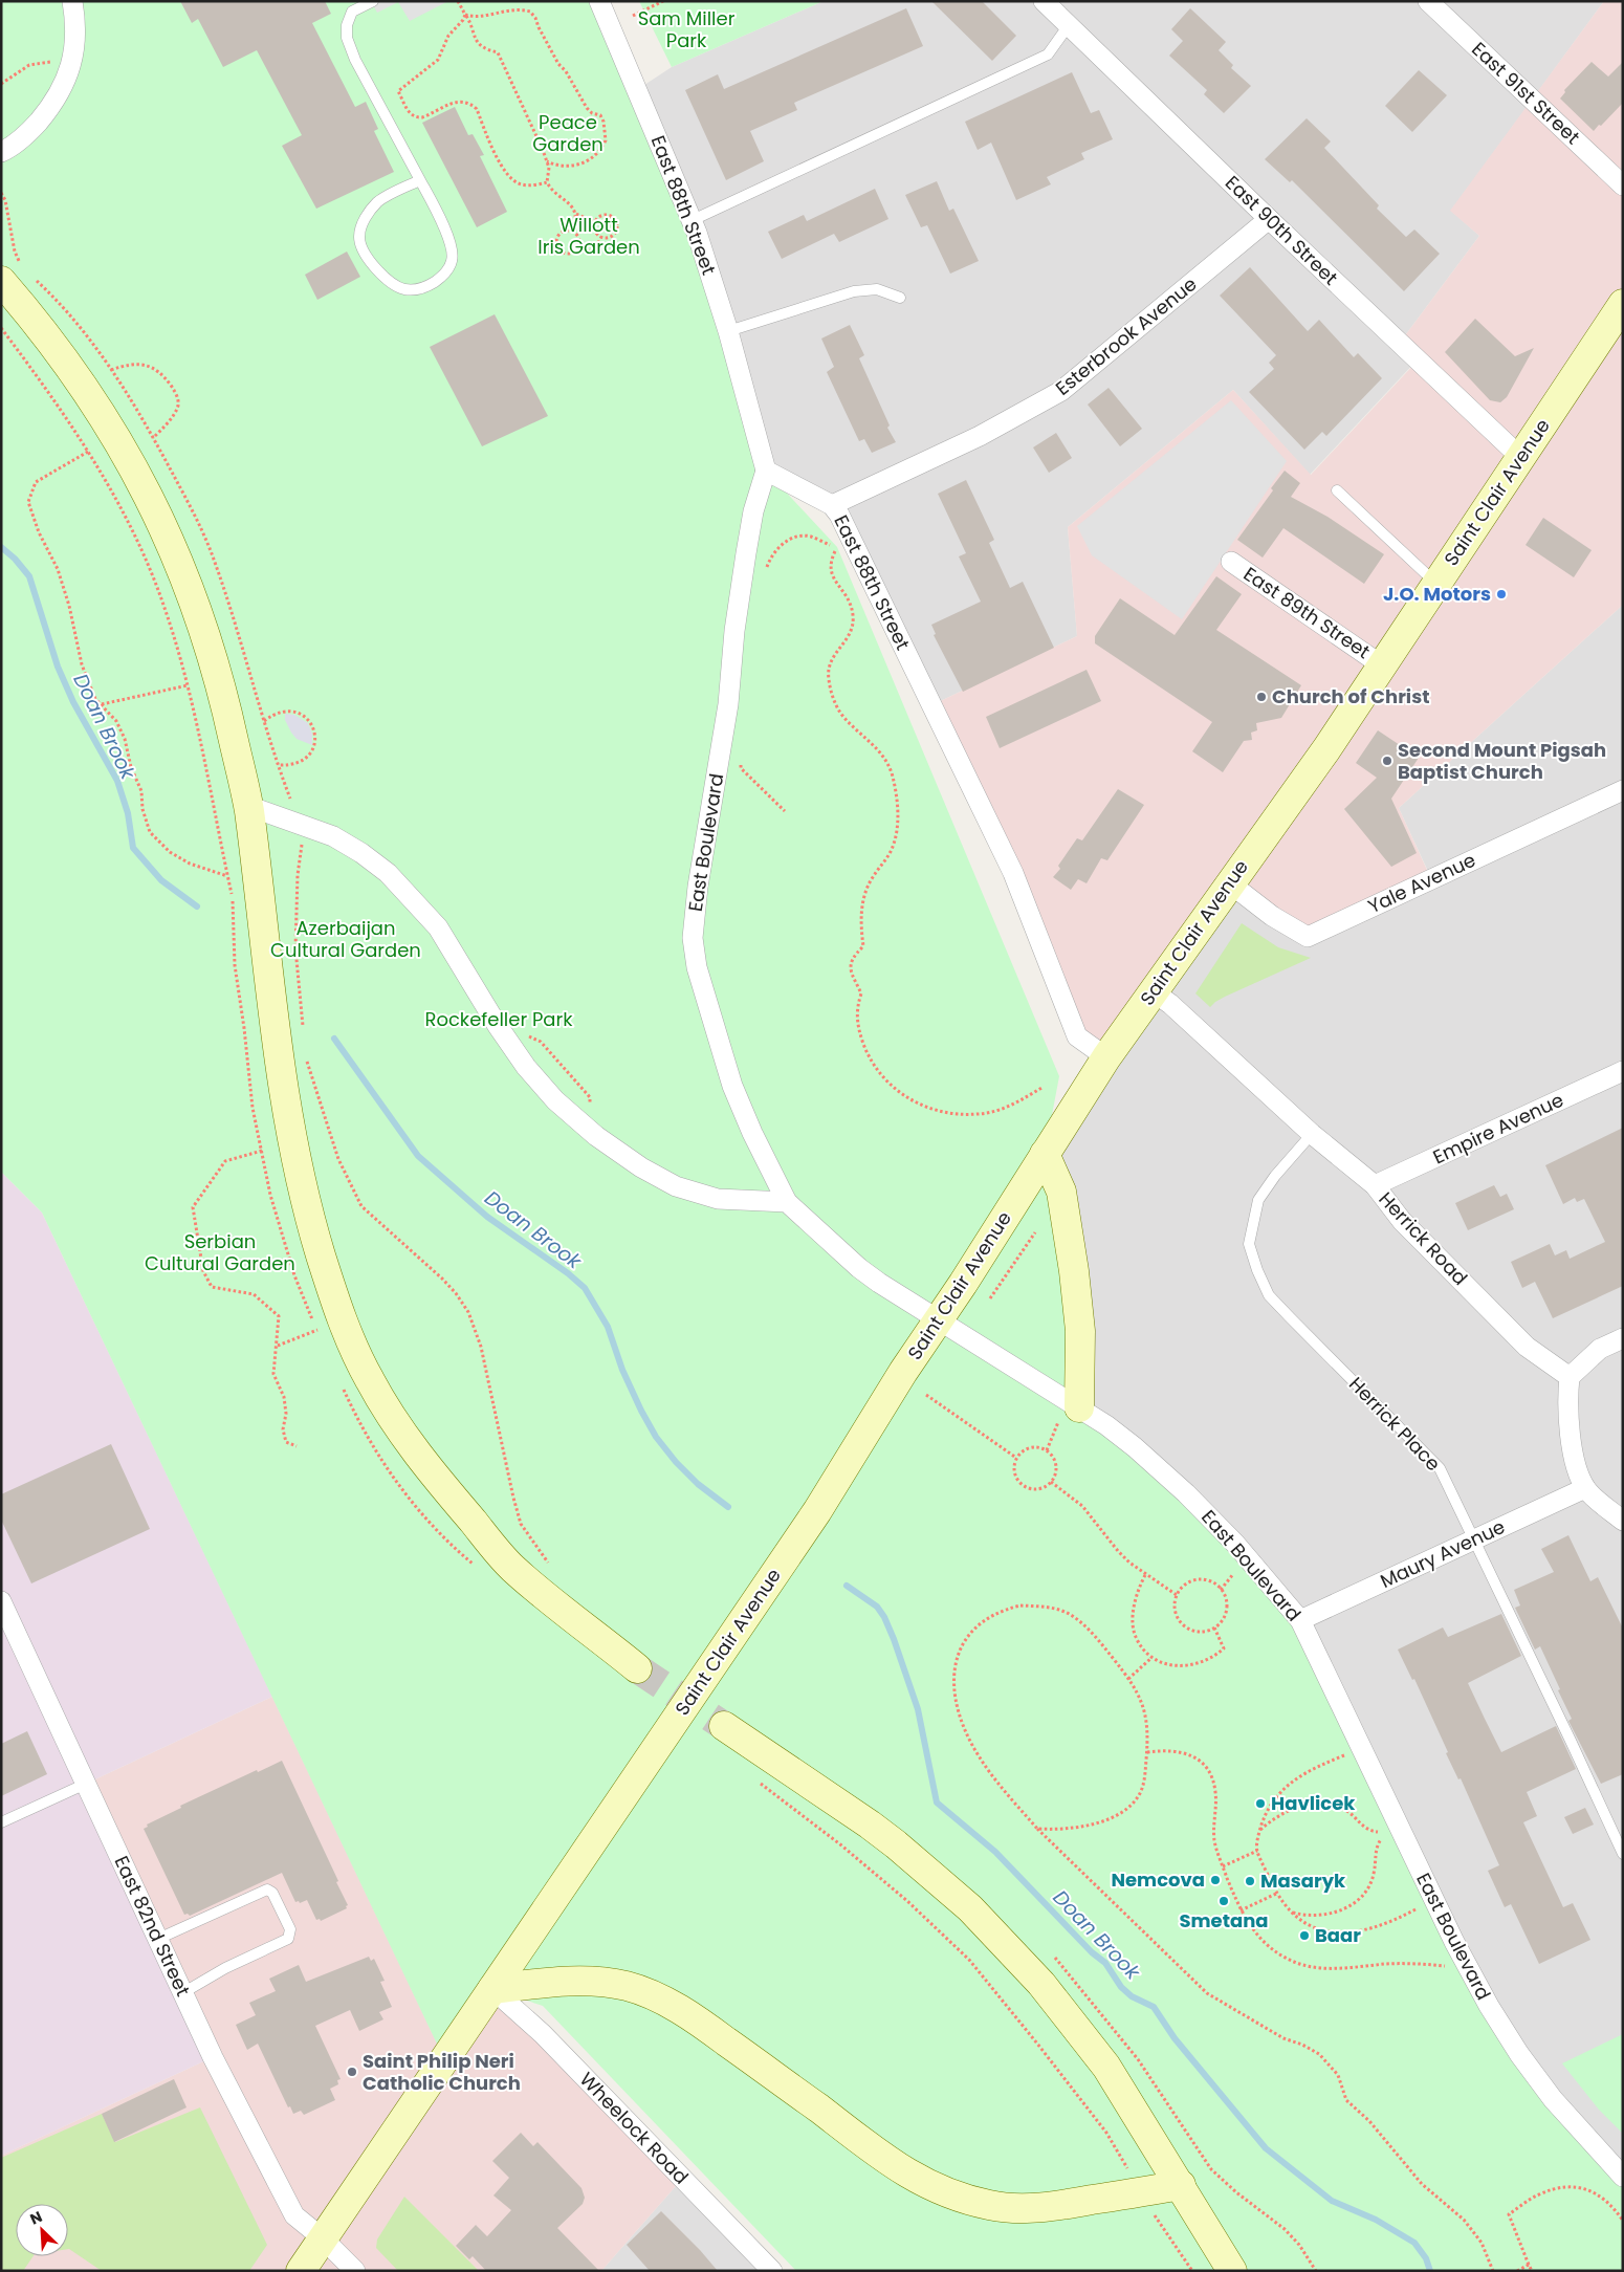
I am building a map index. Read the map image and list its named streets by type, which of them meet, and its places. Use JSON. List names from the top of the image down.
{
  "streets": {
    "main road": ["Saint Clair Avenue"],
    "street": [
      "East 91st Street",
      "East 88th Street",
      "East 90th Street",
      "Esterbrook Avenue",
      "East 89th Street",
      "East Boulevard",
      "Yale Avenue",
      "Empire Avenue",
      "Herrick Road",
      "Maury Avenue",
      "East 82nd Street",
      "Wheelock Road"
    ],
    "lane": ["Herrick Place"]
  },
  "crossings": [
    ["East 88th Street", "Esterbrook Avenue"],
    ["East 88th Street", "Saint Clair Avenue"],
    ["East 88th Street", "East Boulevard"],
    ["East 90th Street", "Esterbrook Avenue"],
    ["East 90th Street", "Saint Clair Avenue"],
    ["Saint Clair Avenue", "East 89th Street"],
    ["Saint Clair Avenue", "East Boulevard"],
    ["Saint Clair Avenue", "Yale Avenue"],
    ["Saint Clair Avenue", "Herrick Road"],
    ["Saint Clair Avenue", "East 82nd Street"],
    ["Saint Clair Avenue", "Wheelock Road"],
    ["East Boulevard", "Maury Avenue"],
    ["Empire Avenue", "Herrick Road"],
    ["Herrick Road", "Herrick Place"],
    ["Herrick Place", "Maury Avenue"]
  ],
  "water": ["Doan Brook"],
  "parks": [
    "Sam Miller Park",
    "Peace Garden",
    "Willott Iris Garden",
    "Azerbaijan Cultural Garden",
    "Rockefeller Park",
    "Serbian Cultural Garden"
  ],
  "places": [
    "J.O. Motors",
    "Church of Christ",
    "Second Mount Pigsah Baptist Church",
    "Havlicek",
    "Nemcova",
    "Masaryk",
    "Smetana",
    "Baar",
    "Saint Philip Neri Catholic Church"
  ],
  "north": "top left"
}
